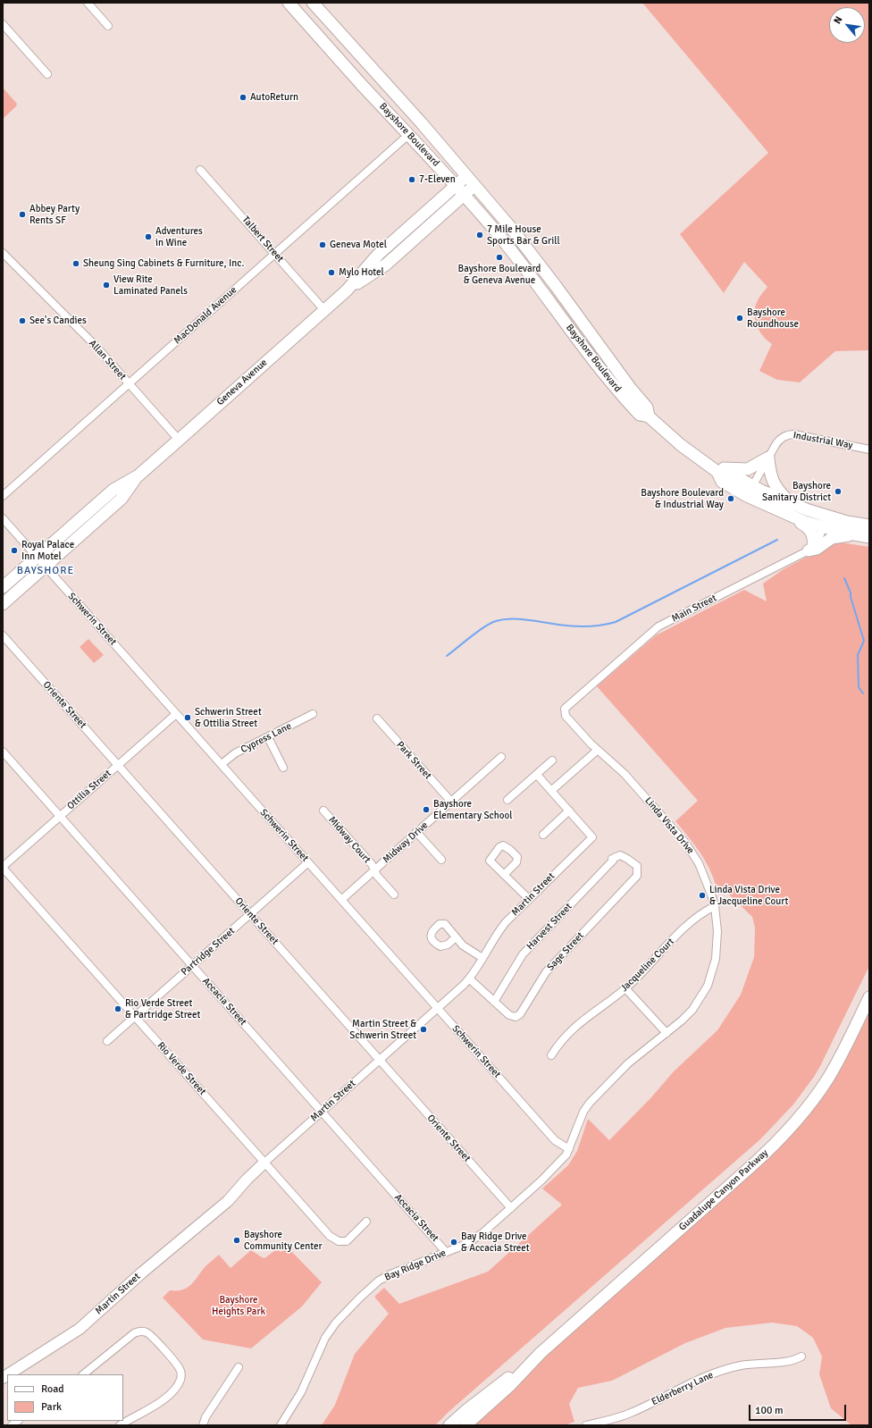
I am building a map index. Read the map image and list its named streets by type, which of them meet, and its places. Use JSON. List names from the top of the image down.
{
  "streets": {
    "main road": ["Bayshore Boulevard", "Geneva Avenue", "Guadalupe Canyon Parkway"],
    "street": [
      "Talbert Street",
      "MacDonald Avenue",
      "Allan Street",
      "Industrial Way",
      "Main Street",
      "Schwerin Street",
      "Oriente Street",
      "Cypress Lane",
      "Park Street",
      "Ottilia Street",
      "Linda Vista Drive",
      "Midway Court",
      "Midway Drive",
      "Martin Street",
      "Harvest Street",
      "Partridge Street",
      "Sage Street",
      "Jacqueline Court",
      "Accacia Street",
      "Rio Verde Street",
      "Bay Ridge Drive",
      "Elderberry Lane"
    ]
  },
  "crossings": [
    ["Bayshore Boulevard", "MacDonald Avenue"],
    ["Bayshore Boulevard", "Geneva Avenue"],
    ["Bayshore Boulevard", "Industrial Way"],
    ["Talbert Street", "MacDonald Avenue"],
    ["Talbert Street", "Geneva Avenue"],
    ["MacDonald Avenue", "Allan Street"],
    ["Allan Street", "Geneva Avenue"],
    ["Geneva Avenue", "Schwerin Street"],
    ["Main Street", "Linda Vista Drive"],
    ["Schwerin Street", "Cypress Lane"],
    ["Schwerin Street", "Ottilia Street"],
    ["Schwerin Street", "Linda Vista Drive"],
    ["Schwerin Street", "Midway Drive"],
    ["Schwerin Street", "Martin Street"],
    ["Schwerin Street", "Partridge Street"],
    ["Schwerin Street", "Bay Ridge Drive"],
    ["Oriente Street", "Ottilia Street"],
    ["Oriente Street", "Martin Street"],
    ["Oriente Street", "Partridge Street"],
    ["Oriente Street", "Bay Ridge Drive"],
    ["Park Street", "Midway Drive"],
    ["Ottilia Street", "Accacia Street"],
    ["Ottilia Street", "Rio Verde Street"],
    ["Linda Vista Drive", "Jacqueline Court"],
    ["Linda Vista Drive", "Bay Ridge Drive"],
    ["Midway Court", "Midway Drive"],
    ["Martin Street", "Sage Street"],
    ["Martin Street", "Accacia Street"],
    ["Martin Street", "Rio Verde Street"],
    ["Harvest Street", "Sage Street"],
    ["Partridge Street", "Accacia Street"],
    ["Partridge Street", "Rio Verde Street"],
    ["Accacia Street", "Bay Ridge Drive"]
  ],
  "districts": ["BAYSHORE"],
  "parks": ["Bayshore Heights Park"],
  "places": [
    "AutoReturn",
    "7-Eleven",
    "Abbey Party Rents SF",
    "7 Mile House Sports Bar & Grill",
    "Adventures in Wine",
    "Geneva Motel",
    "Bayshore Boulevard & Geneva Avenue",
    "Sheung Sing Cabinets & Furniture, Inc.",
    "Mylo Hotel",
    "View Rite Laminated Panels",
    "Bayshore Roundhouse",
    "See's Candies",
    "Bayshore Sanitary District",
    "Bayshore Boulevard & Industrial Way",
    "Royal Palace Inn Motel",
    "Schwerin Street & Ottilia Street",
    "Bayshore Elementary School",
    "Linda Vista Drive & Jacqueline Court",
    "Rio Verde Street & Partridge Street",
    "Martin Street & Schwerin Street",
    "Bayshore Community Center",
    "Bay Ridge Drive & Accacia Street"
  ],
  "legend": ["Road", "Park"],
  "scale_bar": "100 m",
  "north": "top left"
}
